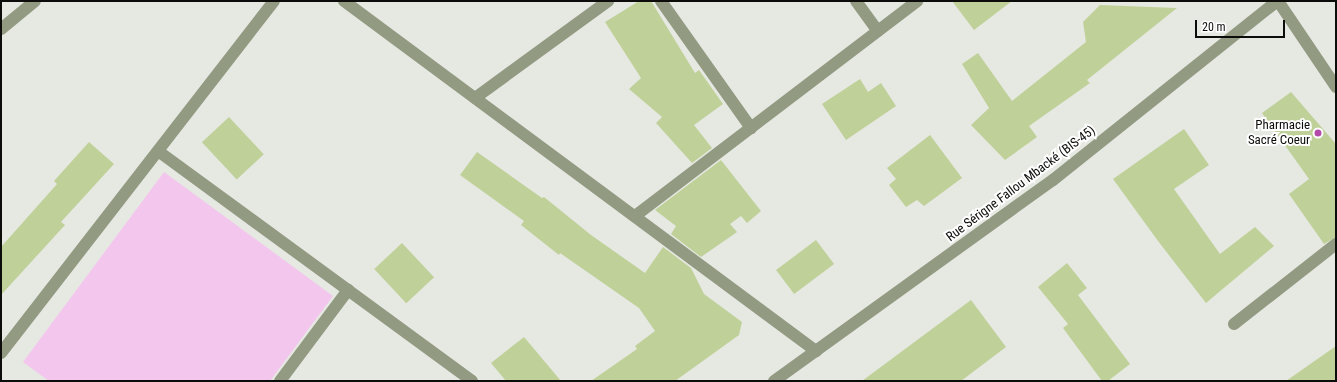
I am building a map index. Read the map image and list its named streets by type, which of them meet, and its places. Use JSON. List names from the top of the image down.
{
  "streets": {
    "street": ["Rue Sérigne Fallou Mbacké (BIS-45)"]
  },
  "places": ["Pharmacie Sacré Coeur"],
  "scale_bar": "20 m"
}
